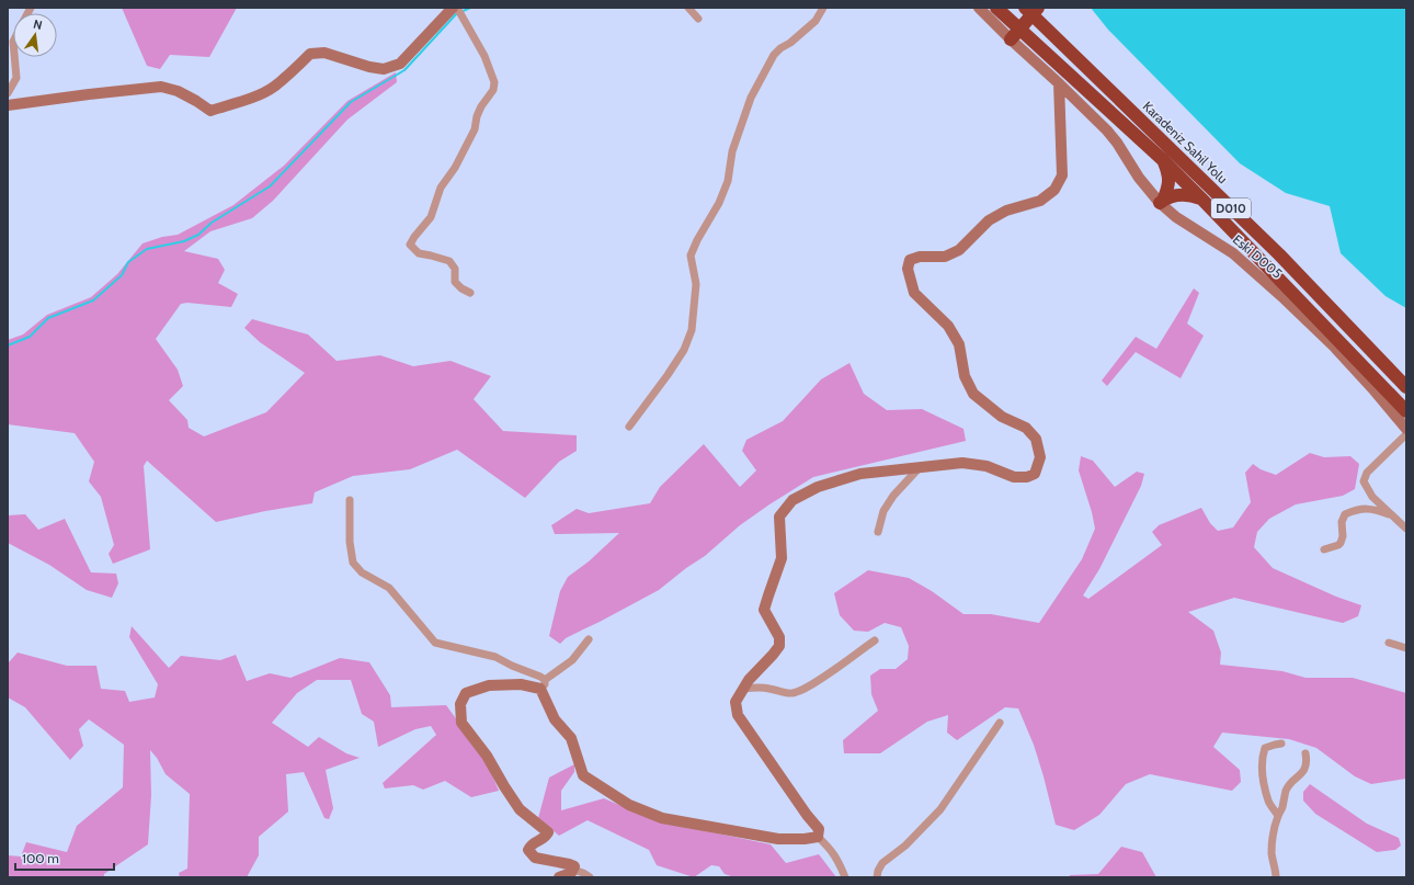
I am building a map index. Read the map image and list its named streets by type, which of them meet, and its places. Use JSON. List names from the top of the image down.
{
  "streets": {
    "highway": ["Karadeniz Sahil Yolu", "D010"],
    "street": ["Eski D005"]
  },
  "scale_bar": "100 m",
  "north": "top"
}
